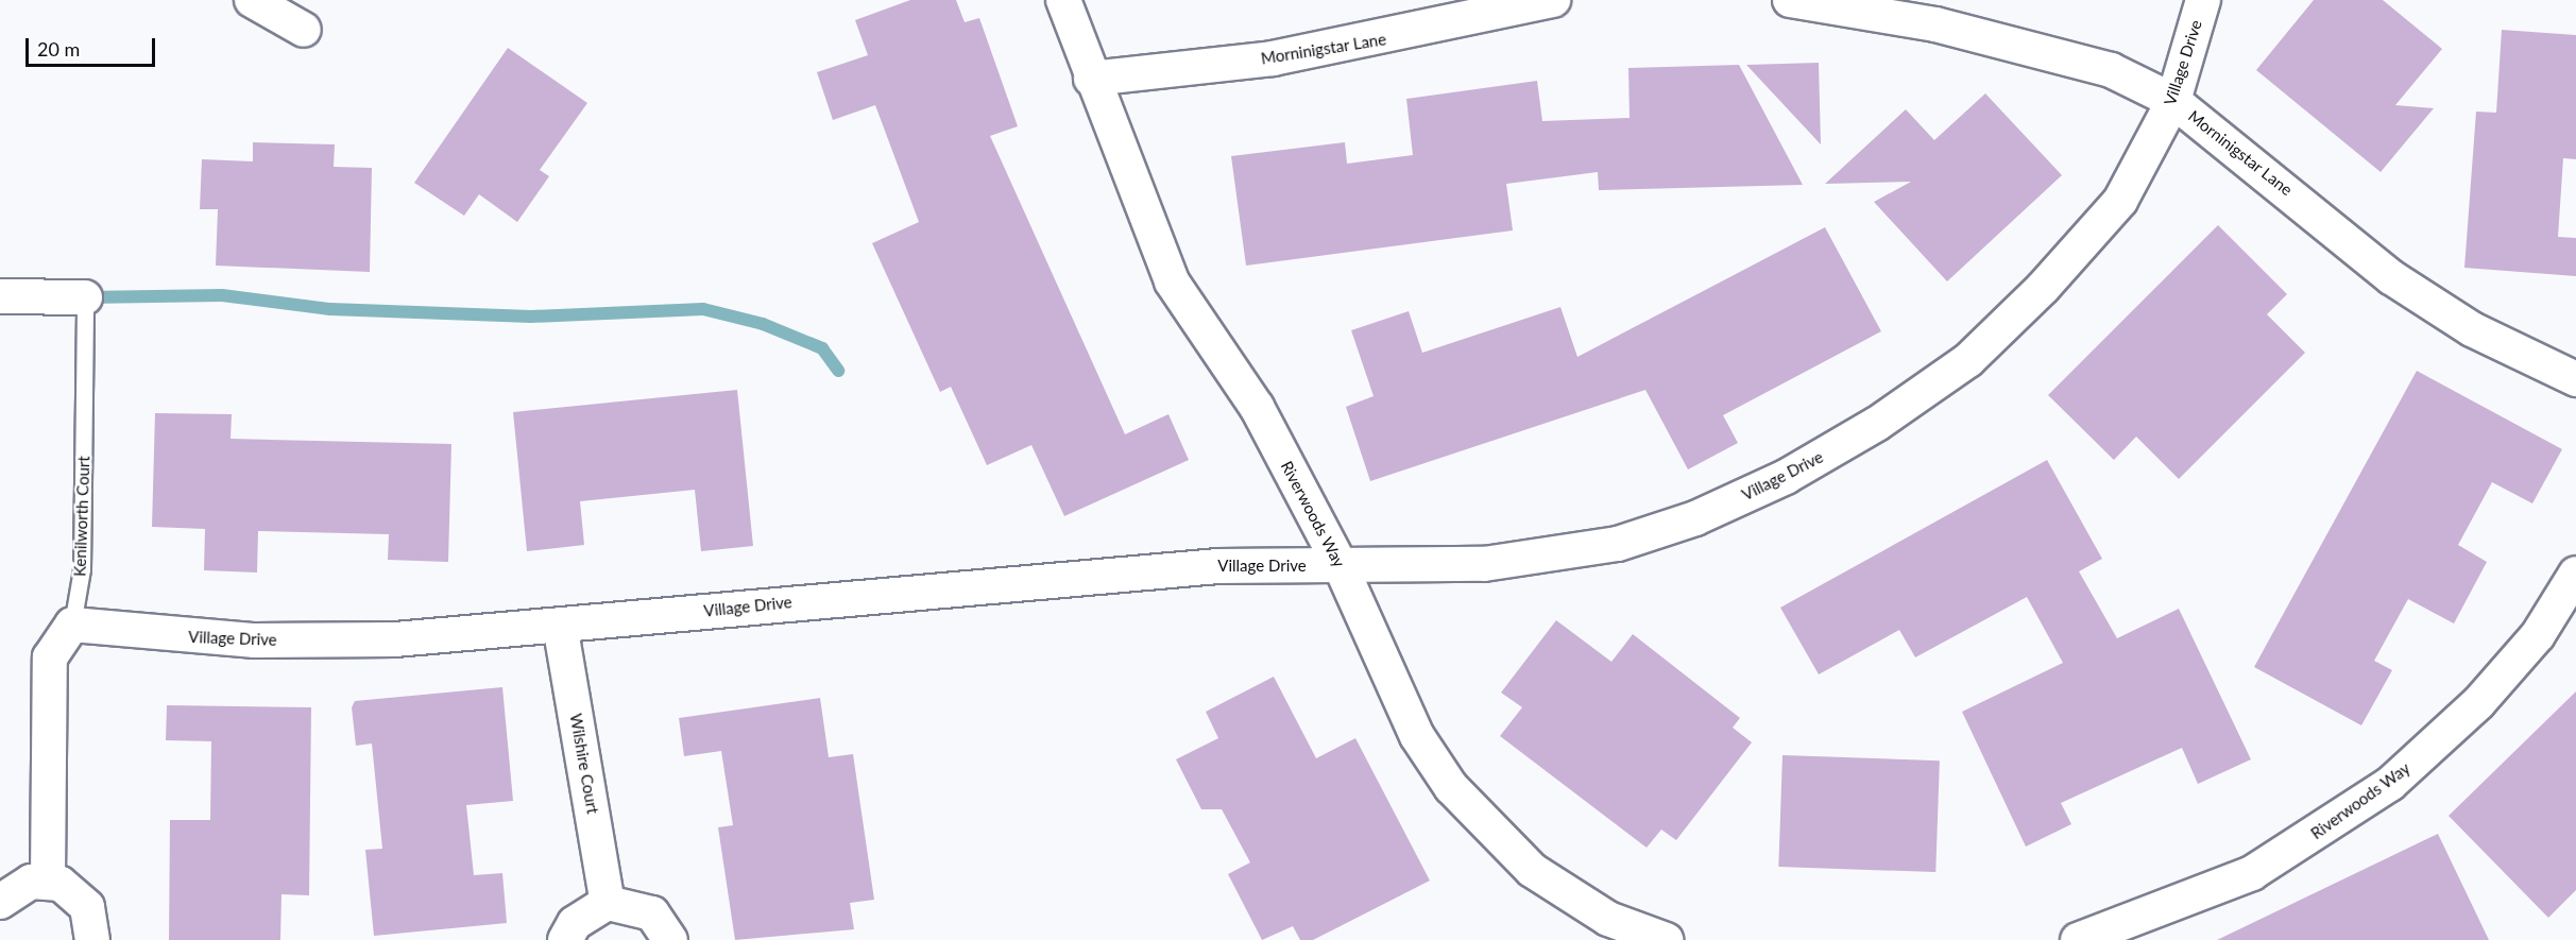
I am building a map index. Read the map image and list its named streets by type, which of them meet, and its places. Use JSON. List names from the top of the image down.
{
  "streets": {
    "street": [
      "Morninigstar Lane",
      "Village Drive",
      "Riverwoods Way",
      "Kenilworth Court",
      "Wilshire Court"
    ]
  },
  "crossings": [
    ["Morninigstar Lane", "Village Drive"],
    ["Morninigstar Lane", "Riverwoods Way"],
    ["Village Drive", "Riverwoods Way"],
    ["Village Drive", "Kenilworth Court"],
    ["Village Drive", "Wilshire Court"]
  ],
  "scale_bar": "20 m"
}
